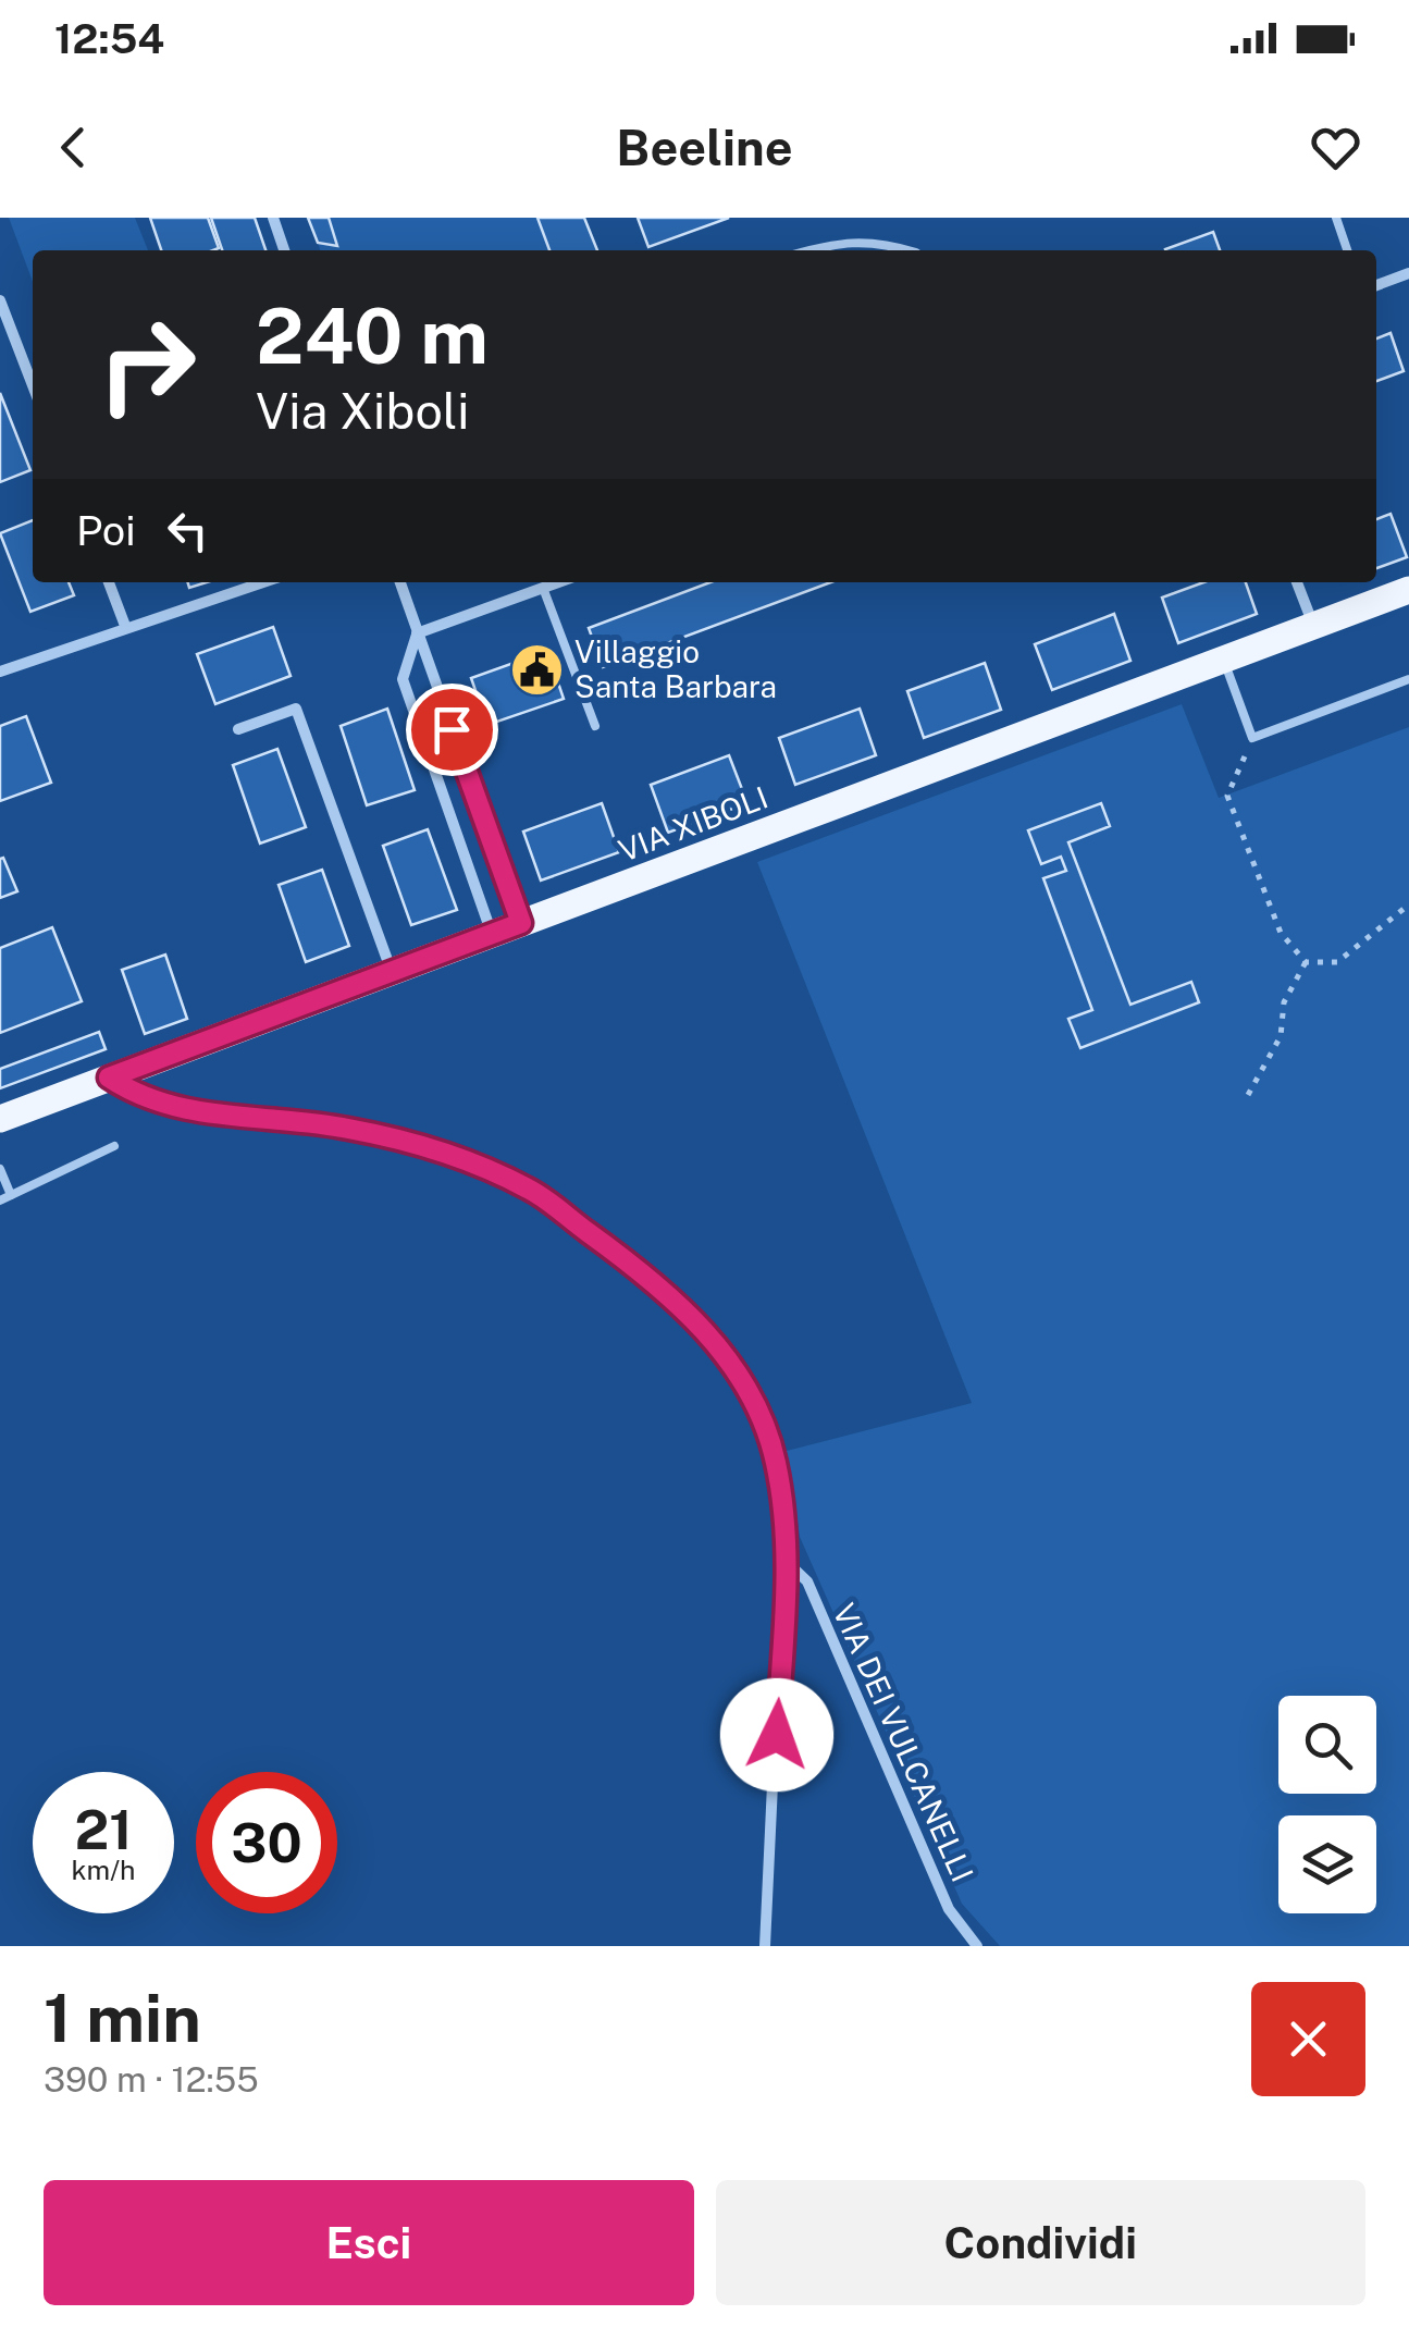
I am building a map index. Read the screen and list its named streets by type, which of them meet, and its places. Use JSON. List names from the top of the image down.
{
  "streets": {
    "main road": ["VIA XIBOLI"],
    "street": ["VIA DEI VULCANELLI"]
  },
  "places": {
    "public building": ["Villaggio Santa Barbara"]
  },
  "page": {
    "status": "12:54",
    "header": "Beeline",
    "turn": ["240 m", "Via Xiboli"],
    "then": "Poi",
    "speed": "21 km/h",
    "limit": "30",
    "heading": ["1 min", "390 m · 12:55"],
    "buttons": ["Esci", "Condividi"]
  }
}
